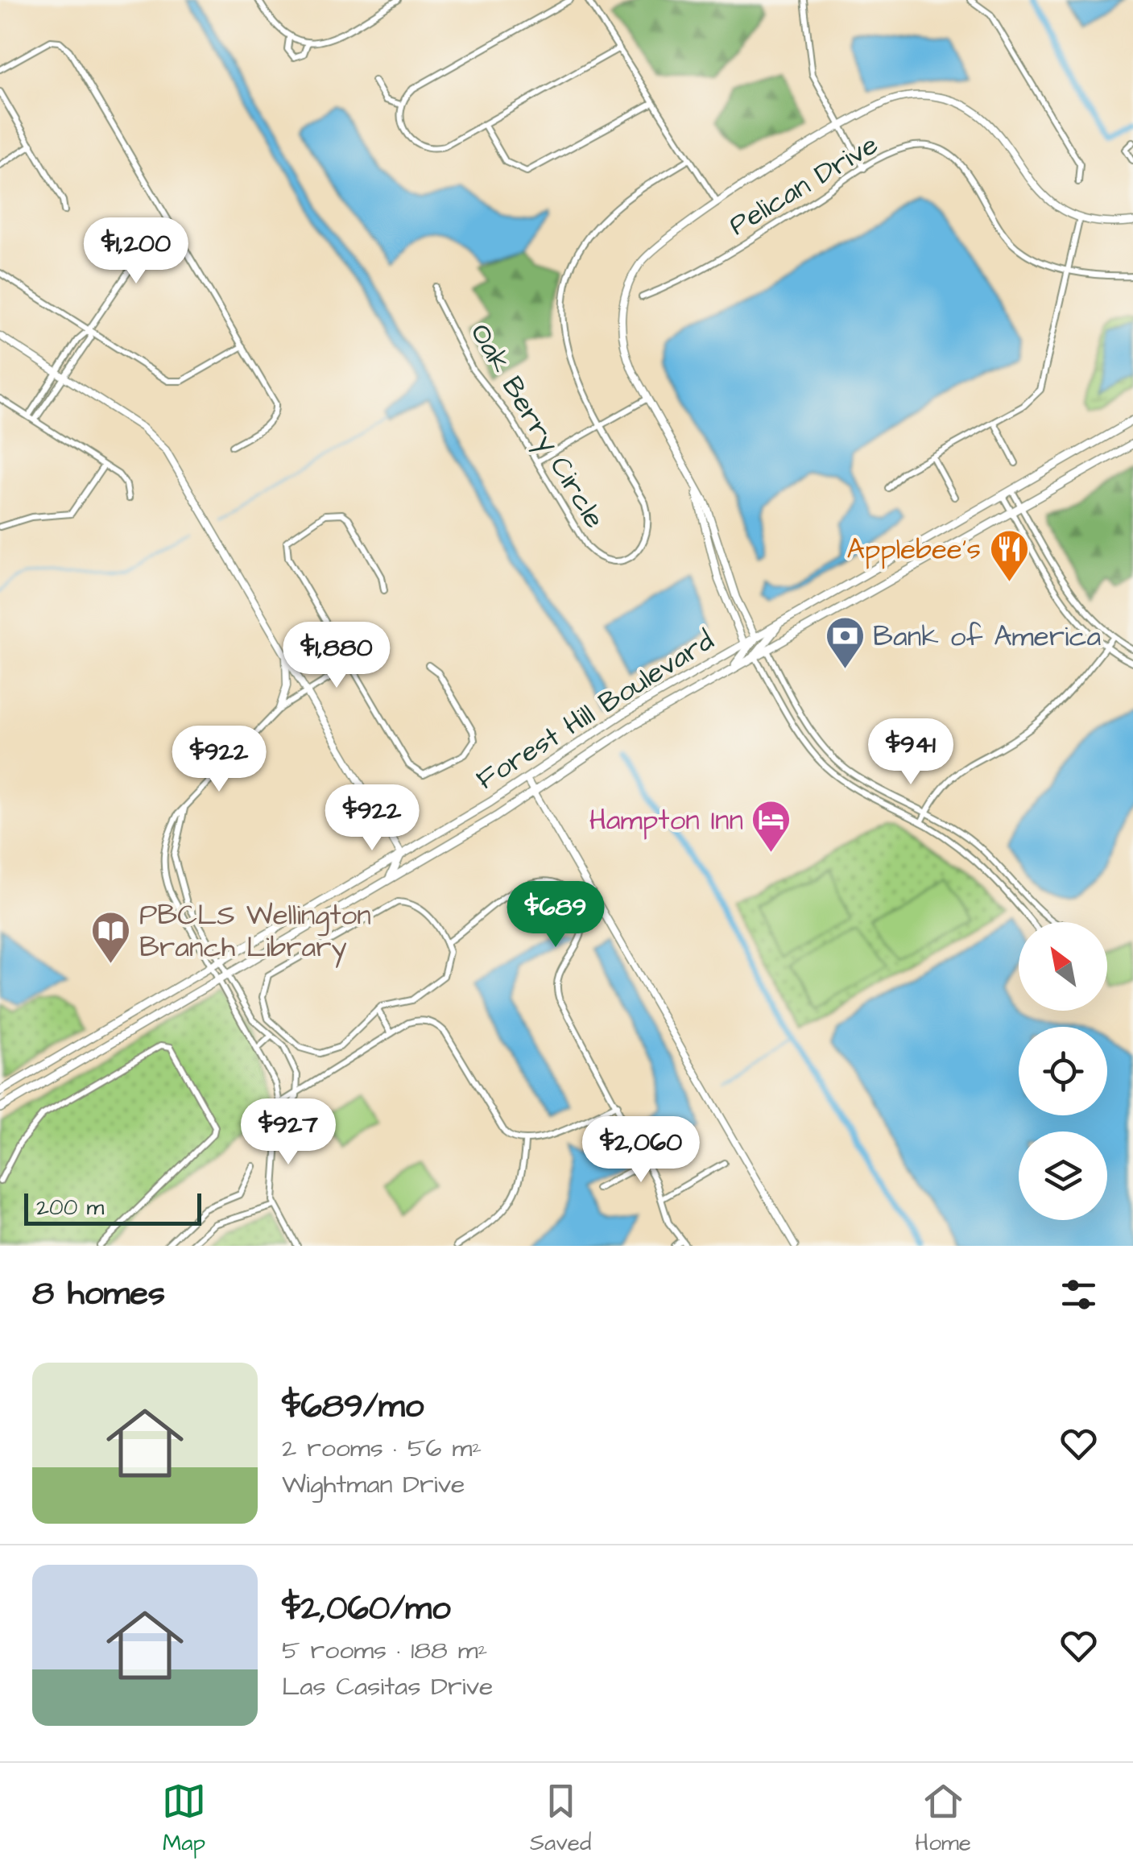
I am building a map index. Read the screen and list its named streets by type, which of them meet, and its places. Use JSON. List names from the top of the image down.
{
  "streets": {
    "main road": ["Forest Hill Boulevard"],
    "street": ["Pelican Drive", "Oak Berry Circle"]
  },
  "places": {
    "restaurant": ["Applebee's"],
    "bank": ["Bank of America"],
    "hotel": ["Hampton Inn"],
    "library": ["PBCLS Wellington Branch Library"]
  },
  "scale_bar": "200 m",
  "north": "top left",
  "page": {
    "price": [
      "$1,200",
      "$1,880",
      "$941",
      "$922",
      "$922",
      "$689",
      "$927",
      "$2,060"
    ],
    "scale": "200 m",
    "heading": "8 homes",
    "list": [
      {
        "name": "$689/mo",
        "note": "2 rooms · 56 m² · Wightman Drive"
      },
      {
        "name": "$2,060/mo",
        "note": "5 rooms · 188 m² · Las Casitas Drive"
      }
    ],
    "tabs": ["Map", "Saved", "Home"]
  }
}
